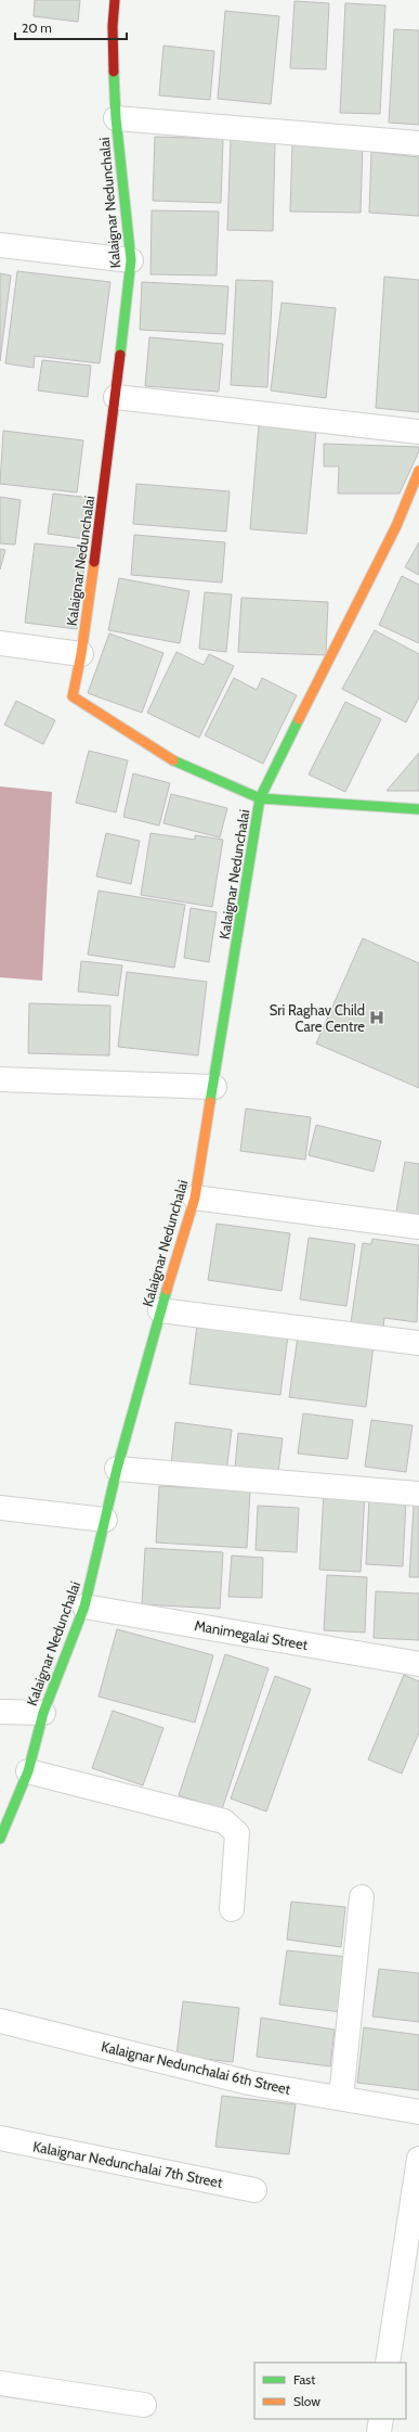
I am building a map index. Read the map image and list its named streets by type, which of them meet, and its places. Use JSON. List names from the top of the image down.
{
  "streets": {
    "street": [
      "Kalaignar Nedunchalai",
      "Manimegalai Street",
      "Kalaignar Nedunchalai 6th Street",
      "Kalaignar Nedunchalai 7th Street"
    ]
  },
  "crossings": [
    ["Kalaignar Nedunchalai", "Manimegalai Street"]
  ],
  "places": {
    "hospital": ["Sri Raghav Child Care Centre"]
  },
  "legend": ["Fast", "Slow"],
  "scale_bar": "20 m"
}
